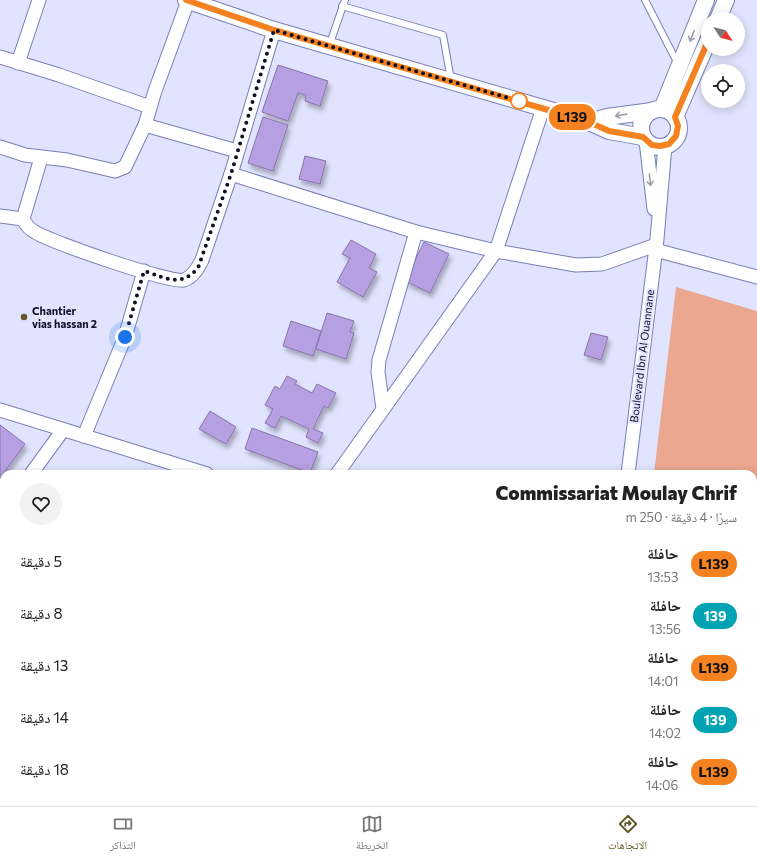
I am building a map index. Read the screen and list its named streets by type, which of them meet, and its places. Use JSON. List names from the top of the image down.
{
  "streets": {
    "street": ["Boulevard Ibn Al Ouannane"]
  },
  "places": ["Chantier vias hassan 2"],
  "lines": ["bus line L139"],
  "north": "bottom right",
  "page": {
    "on_map": "L139",
    "heading": ["Commissariat Moulay Chrif", "سيرًا · 4 دقيقة · 250 m"],
    "list": [
      {
        "mark": "L139",
        "name": "حافلة",
        "note": "13:53",
        "value": "5 دقيقة"
      },
      {
        "mark": "139",
        "name": "حافلة",
        "note": "13:56",
        "value": "8 دقيقة"
      },
      {
        "mark": "L139",
        "name": "حافلة",
        "note": "14:01",
        "value": "13 دقيقة"
      },
      {
        "mark": "139",
        "name": "حافلة",
        "note": "14:02",
        "value": "14 دقيقة"
      },
      {
        "mark": "L139",
        "name": "حافلة",
        "note": "14:06",
        "value": "18 دقيقة"
      }
    ],
    "tabs": ["الاتجاهات", "الخريطة", "التذاكر"]
  }
}
